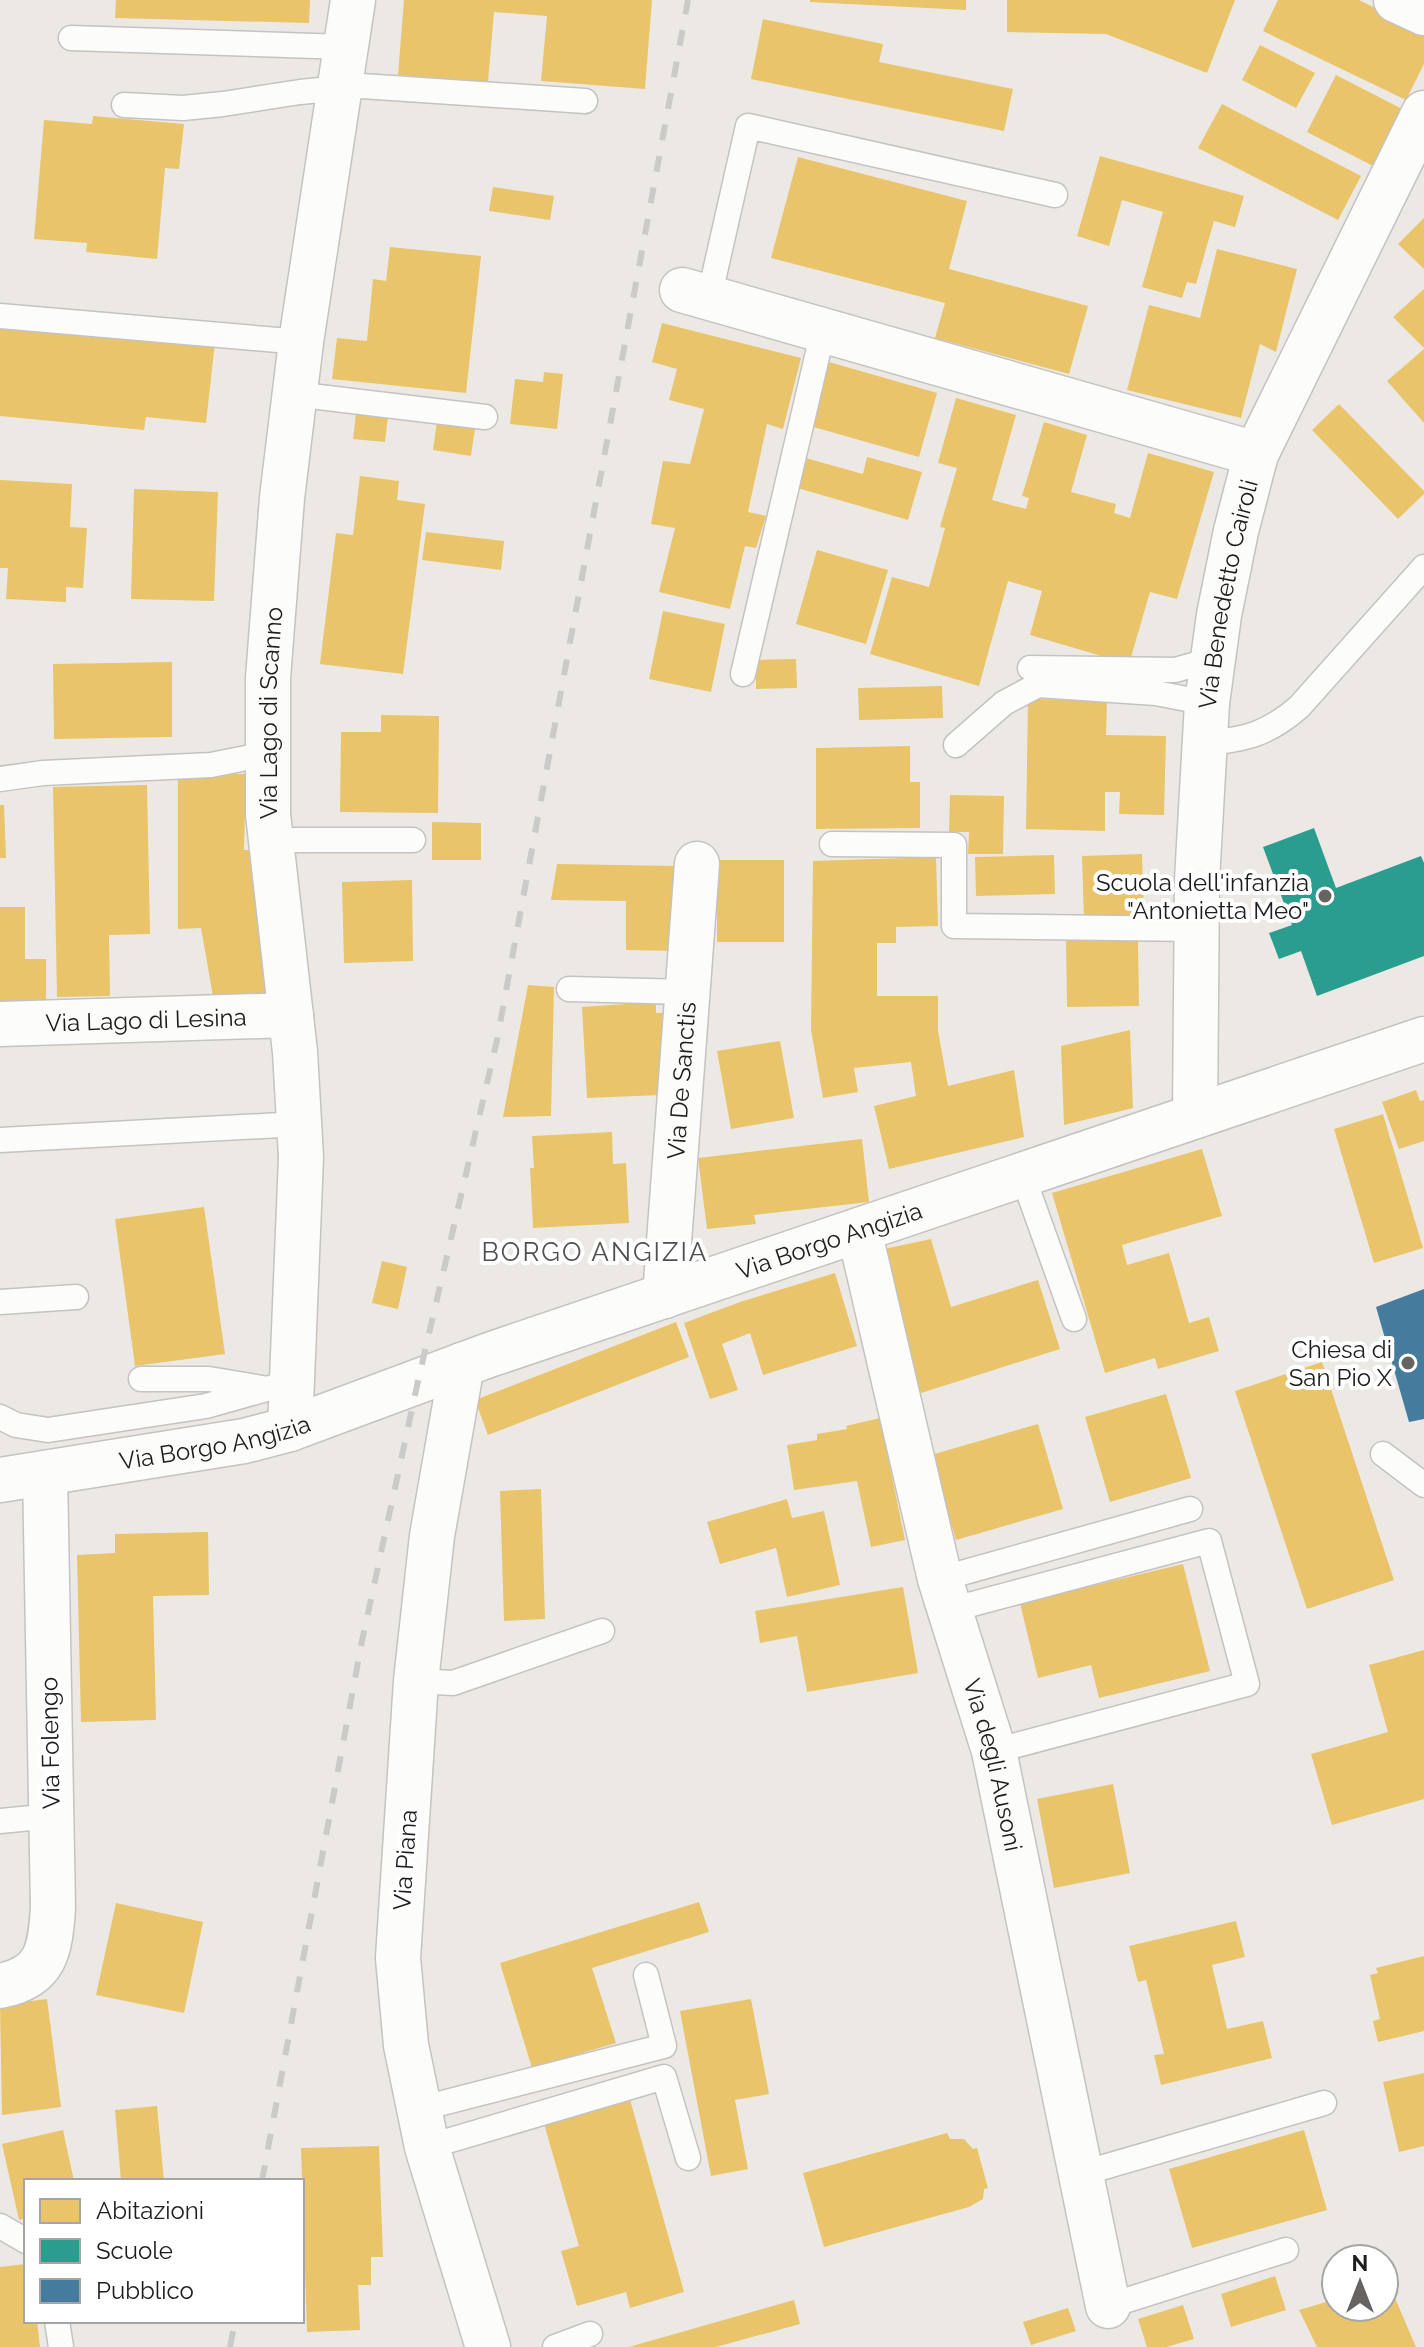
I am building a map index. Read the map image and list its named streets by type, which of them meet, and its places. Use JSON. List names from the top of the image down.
{
  "streets": {
    "street": [
      "Via Benedetto Cairoli",
      "Via Lago di Scanno",
      "Via Lago di Lesina",
      "Via De Sanctis",
      "Via Borgo Angizia",
      "Via Folengo",
      "Via degli Ausoni",
      "Via Piana"
    ]
  },
  "crossings": [
    ["Via Benedetto Cairoli", "Via Borgo Angizia"],
    ["Via Lago di Scanno", "Via Lago di Lesina"],
    ["Via Lago di Scanno", "Via Borgo Angizia"],
    ["Via De Sanctis", "Via Borgo Angizia"],
    ["Via Borgo Angizia", "Via Folengo"],
    ["Via Borgo Angizia", "Via degli Ausoni"],
    ["Via Borgo Angizia", "Via Piana"]
  ],
  "districts": ["BORGO ANGIZIA"],
  "places": ["Scuola dell'infanzia \"Antonietta Meo\"", "Chiesa di San Pio X"],
  "legend": ["Abitazioni", "Scuole", "Pubblico"],
  "north": "top"
}
